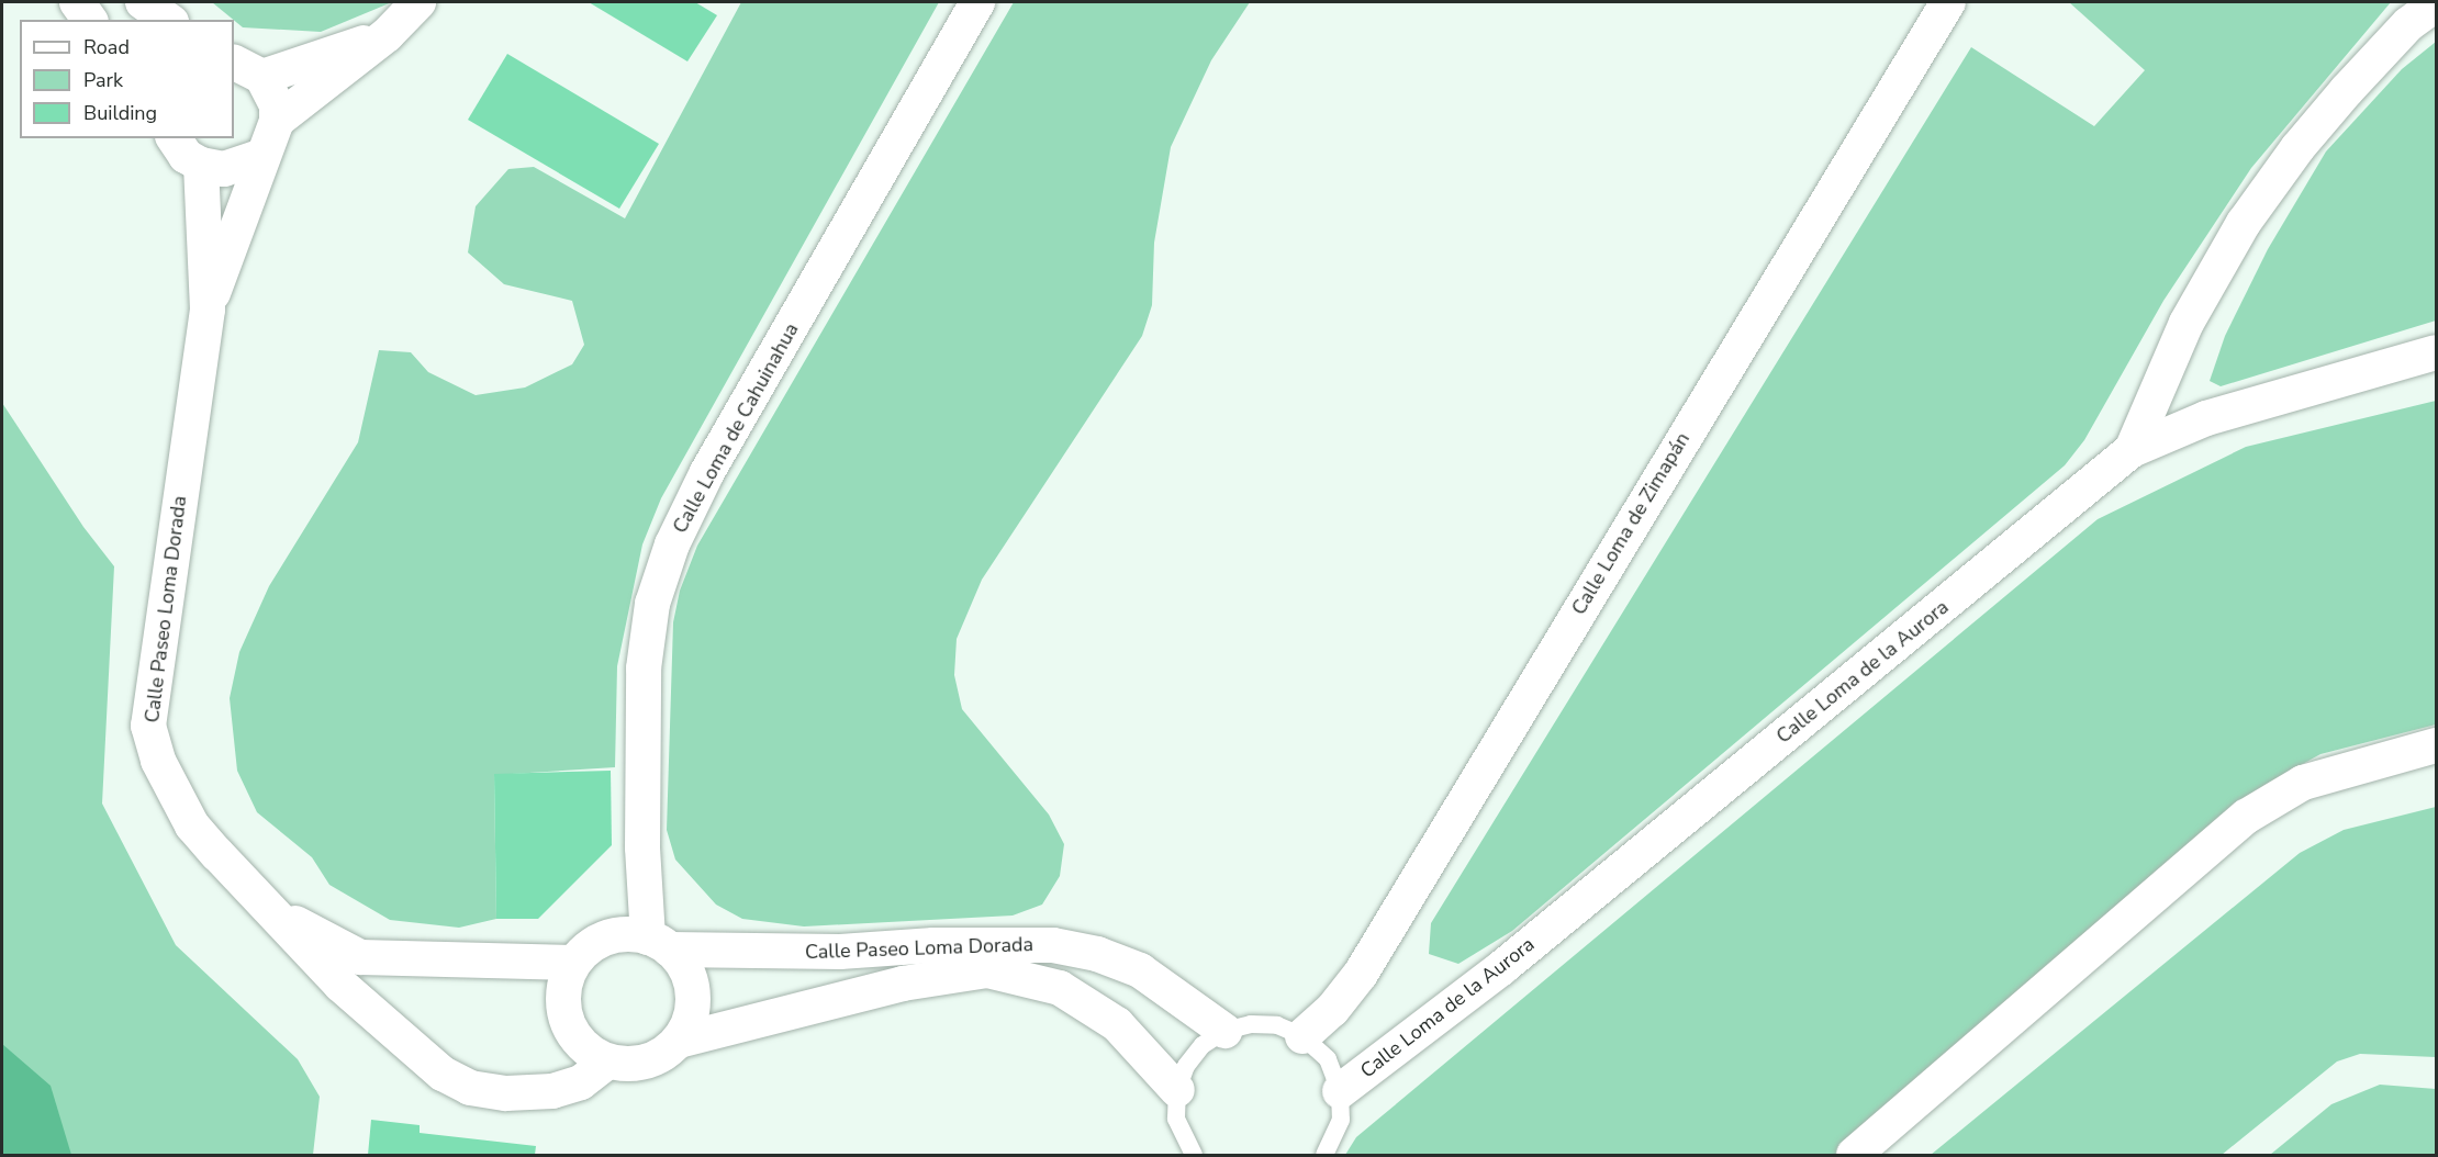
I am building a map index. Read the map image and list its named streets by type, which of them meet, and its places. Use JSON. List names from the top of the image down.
{
  "streets": {
    "street": [
      "Calle Loma de Cahuinahua",
      "Calle Loma de Zimapán",
      "Calle Paseo Loma Dorada",
      "Calle Loma de la Aurora"
    ]
  },
  "crossings": [
    ["Calle Loma de Cahuinahua", "Calle Paseo Loma Dorada"]
  ],
  "legend": ["Road", "Park", "Building"]
}
